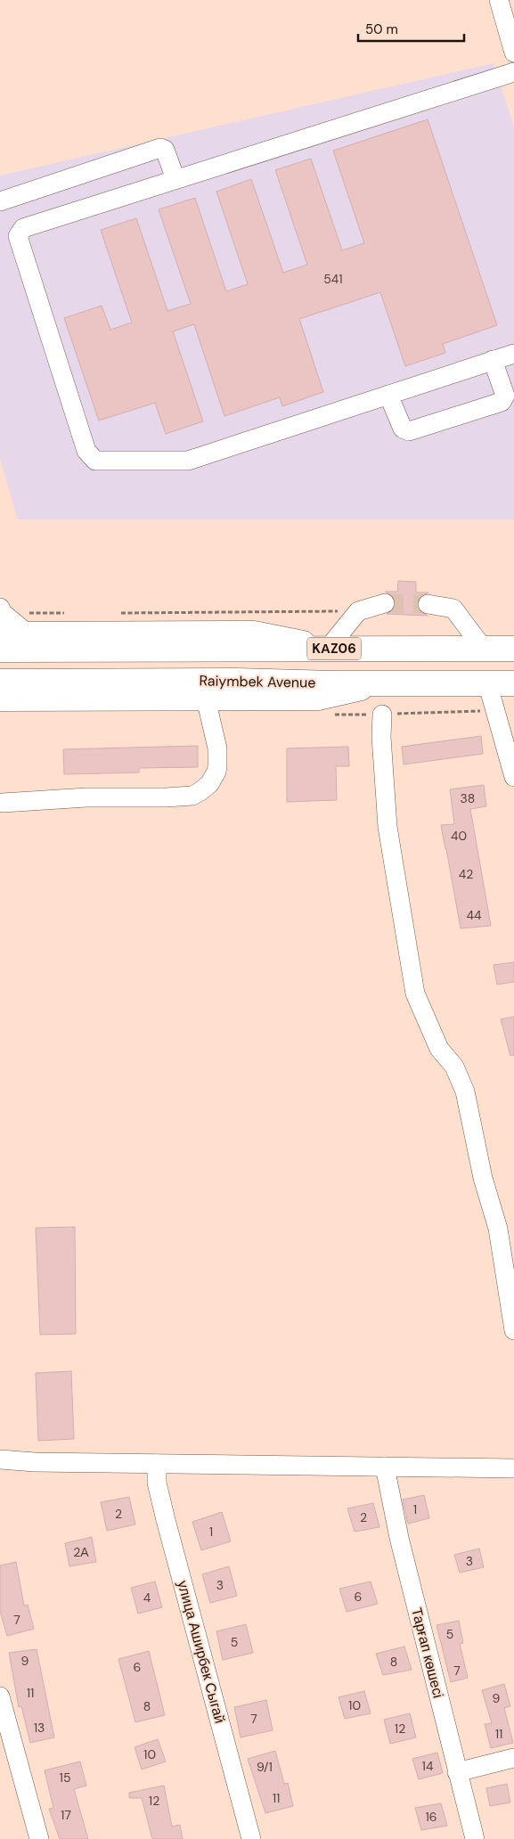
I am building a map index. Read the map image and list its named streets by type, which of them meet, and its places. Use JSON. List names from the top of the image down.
{
  "streets": {
    "main road": ["KАZ06", "Raiymbek Avenue"],
    "street": ["улица Аширбек Сыгай", "Тарғап көшесі"]
  },
  "house_numbers": [
    "541",
    "38",
    "40",
    "42",
    "44",
    "1",
    "2",
    "2",
    "1",
    "2А",
    "3",
    "3",
    "6",
    "4",
    "7",
    "5",
    "5",
    "9",
    "8",
    "6",
    "7",
    "11",
    "9",
    "10",
    "8",
    "7",
    "13",
    "12",
    "11",
    "10",
    "14",
    "9/1",
    "15",
    "11",
    "12",
    "17",
    "16"
  ],
  "scale_bar": "50 m"
}
